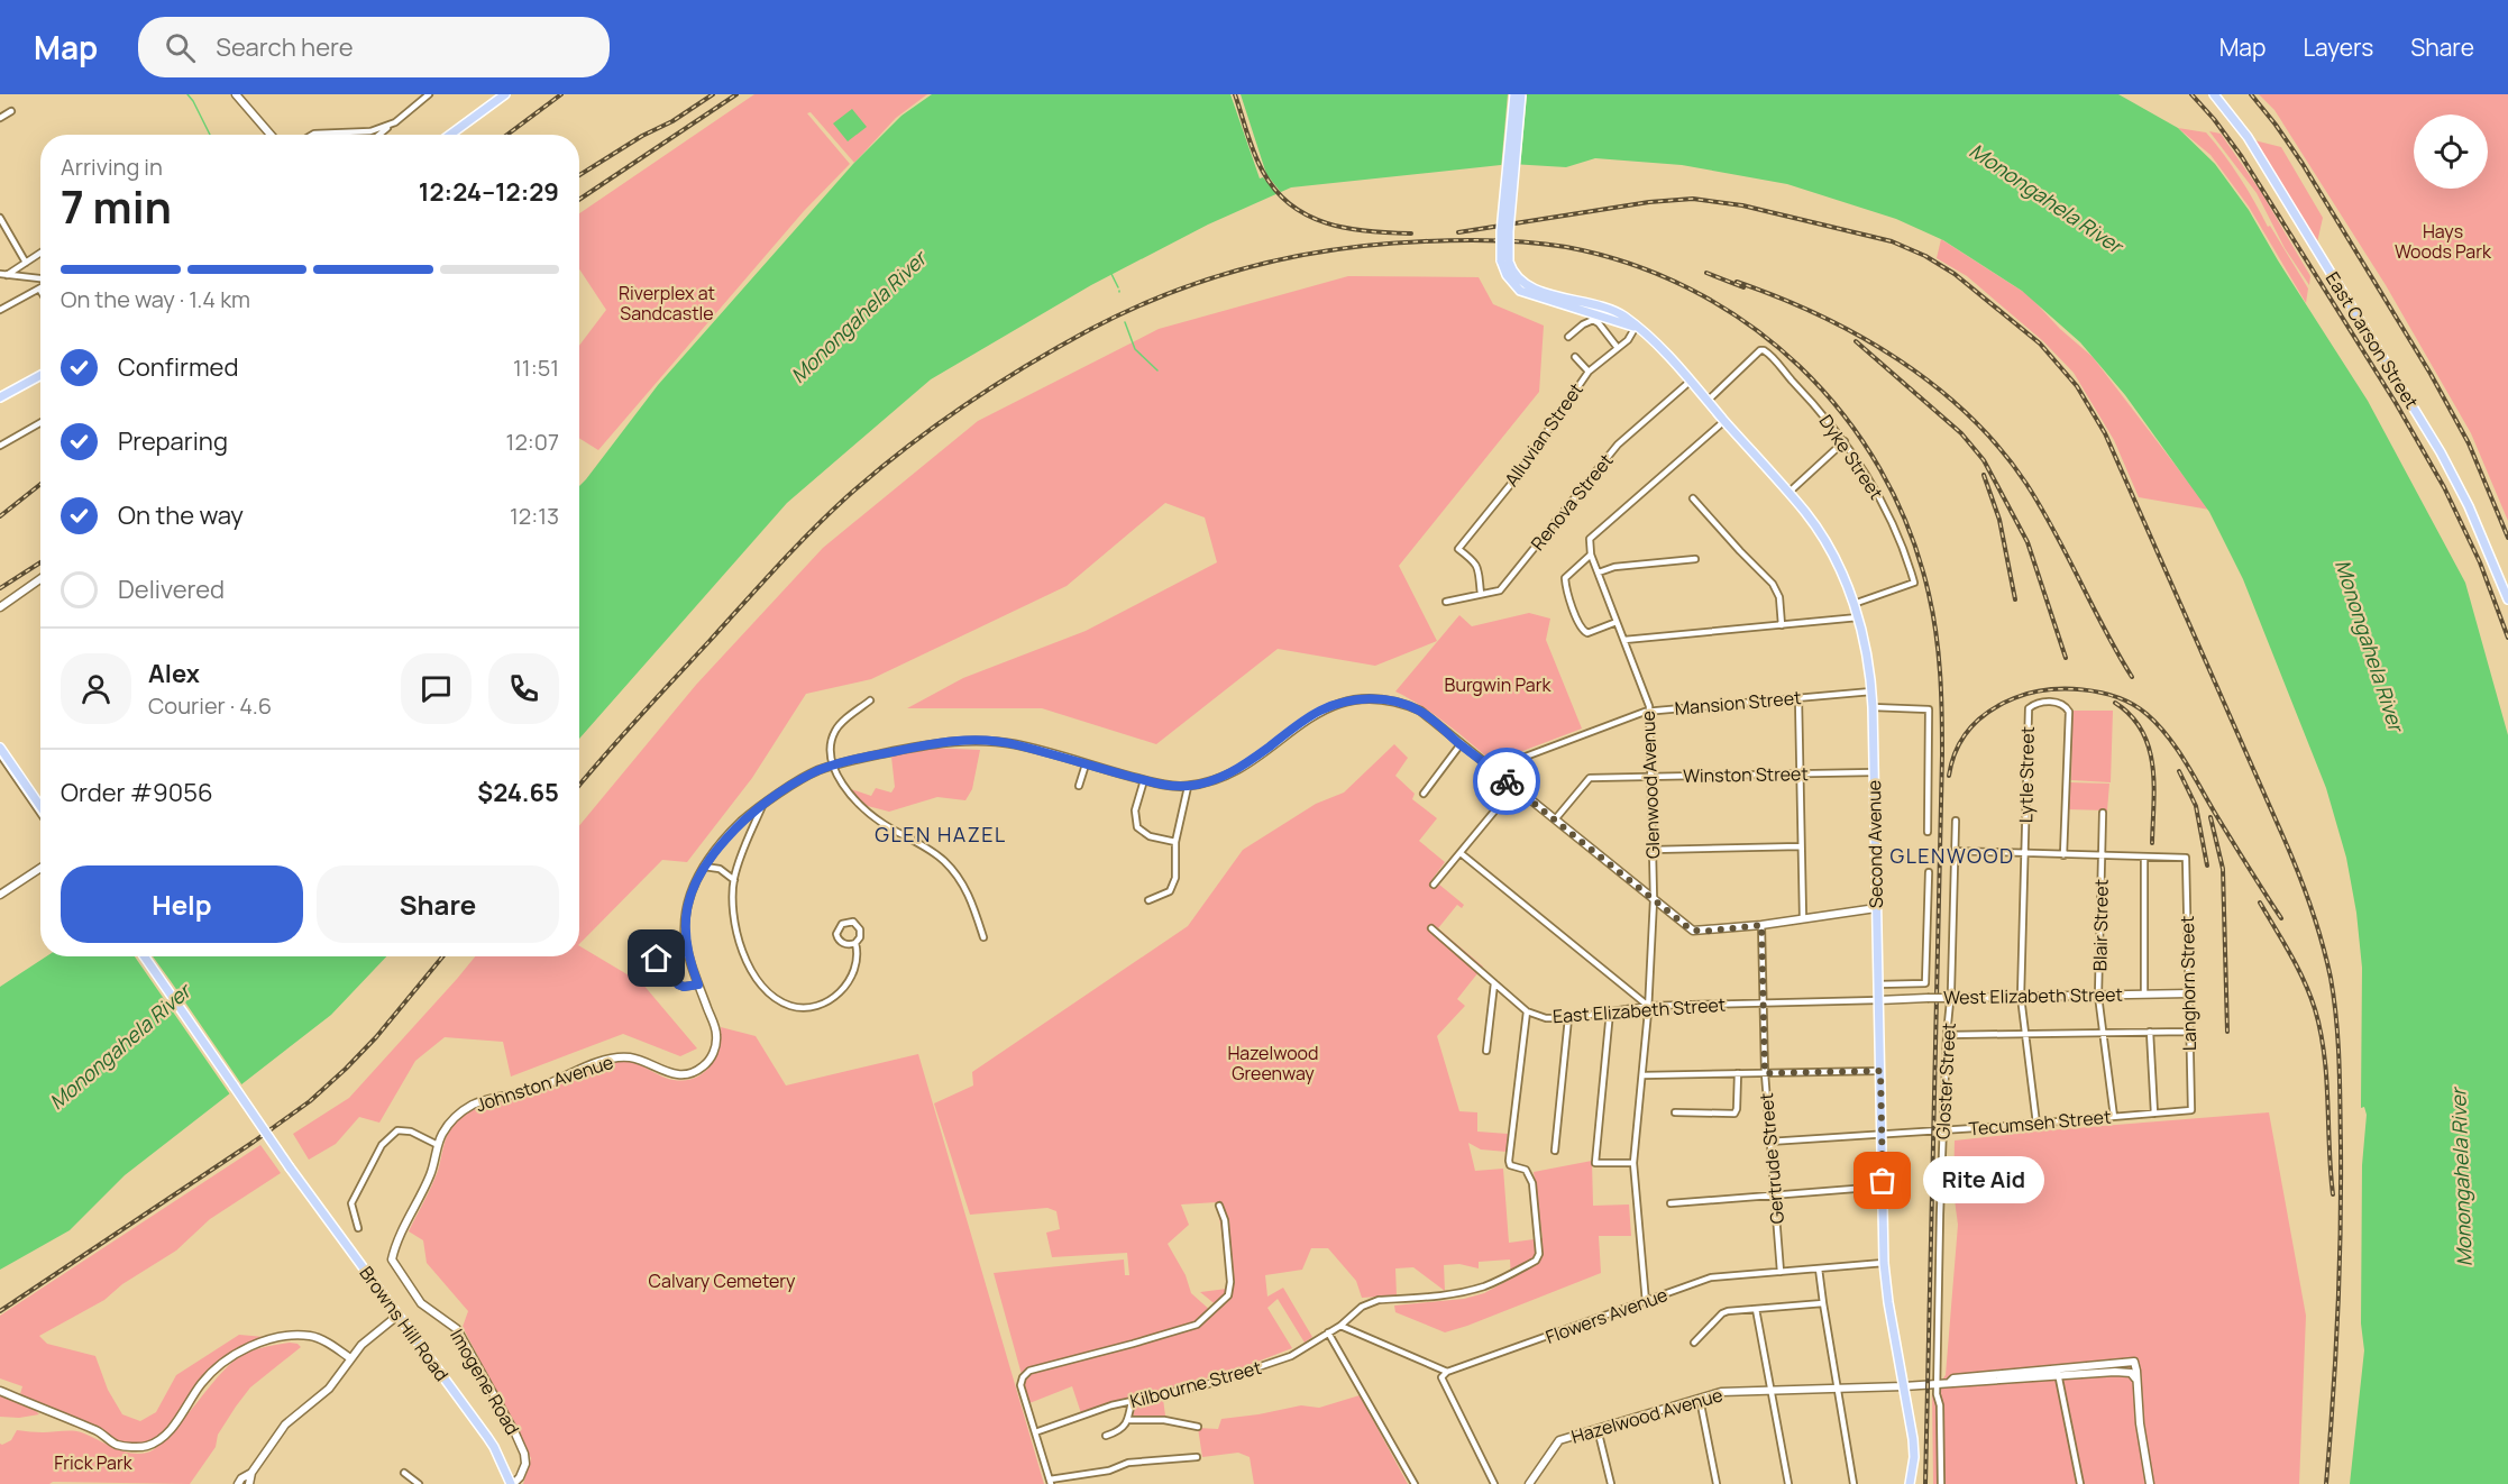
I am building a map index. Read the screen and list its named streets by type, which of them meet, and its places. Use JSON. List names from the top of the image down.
{
  "streets": {
    "main road": ["East Carson Street", "Second Avenue", "Browns Hill Road"],
    "street": [
      "Alluvian Street",
      "Dyke Street",
      "Renova Street",
      "Mansion Street",
      "Winston Street",
      "Lytle Street",
      "Glenwood Avenue",
      "Blair Street",
      "Langhorn Street",
      "West Elizabeth Street",
      "East Elizabeth Street",
      "Gloster Street",
      "Johnston Avenue",
      "Tecumseh Street",
      "Gertrude Street",
      "Flowers Avenue",
      "Imogene Road",
      "Kilbourne Street",
      "Hazelwood Avenue"
    ]
  },
  "crossings": [
    ["Alluvian Street", "Renova Street"],
    ["Alluvian Street", "Second Avenue"],
    ["Dyke Street", "Second Avenue"],
    ["Renova Street", "Second Avenue"],
    ["Mansion Street", "Glenwood Avenue"],
    ["Mansion Street", "Second Avenue"],
    ["Mansion Street", "Johnston Avenue"],
    ["Winston Street", "Glenwood Avenue"],
    ["Winston Street", "Second Avenue"],
    ["Winston Street", "Johnston Avenue"],
    ["Lytle Street", "West Elizabeth Street"],
    ["Lytle Street", "Tecumseh Street"],
    ["Glenwood Avenue", "East Elizabeth Street"],
    ["Glenwood Avenue", "Johnston Avenue"],
    ["Glenwood Avenue", "Flowers Avenue"],
    ["Second Avenue", "West Elizabeth Street"],
    ["Second Avenue", "East Elizabeth Street"],
    ["Second Avenue", "Johnston Avenue"],
    ["Second Avenue", "Tecumseh Street"],
    ["Second Avenue", "Flowers Avenue"],
    ["Second Avenue", "Hazelwood Avenue"],
    ["Blair Street", "West Elizabeth Street"],
    ["Blair Street", "Tecumseh Street"],
    ["Langhorn Street", "West Elizabeth Street"],
    ["Langhorn Street", "Tecumseh Street"],
    ["West Elizabeth Street", "East Elizabeth Street"],
    ["East Elizabeth Street", "Gertrude Street"],
    ["East Elizabeth Street", "Kilbourne Street"],
    ["Gloster Street", "Tecumseh Street"],
    ["Gloster Street", "Hazelwood Avenue"],
    ["Johnston Avenue", "Gertrude Street"],
    ["Johnston Avenue", "Imogene Road"],
    ["Tecumseh Street", "Gertrude Street"],
    ["Gertrude Street", "Flowers Avenue"],
    ["Browns Hill Road", "Imogene Road"]
  ],
  "districts": ["GLEN HAZEL", "GLENWOOD"],
  "water": ["Monongahela River"],
  "parks": [
    "Hays Woods Park",
    "Riverplex at Sandcastle",
    "Burgwin Park",
    "Hazelwood Greenway",
    "Calvary Cemetery",
    "Frick Park"
  ],
  "places": ["Rite Aid"],
  "page": {
    "header": "Map",
    "search": "Search here",
    "nav": ["Map", "Layers", "Share"],
    "heading": ["7 min", "Arriving in", "12:24–12:29"],
    "panel": [
      "Alex",
      "Courier · 4.6",
      "Order #9056",
      "$24.65"
    ],
    "bar": "On the way · 1.4 km",
    "list": [
      ["Confirmed", "11:51"],
      ["Preparing", "12:07"],
      ["On the way", "12:13"],
      "Delivered"
    ],
    "buttons": ["Help", "Share"],
    "bubble": "Rite Aid"
  }
}
